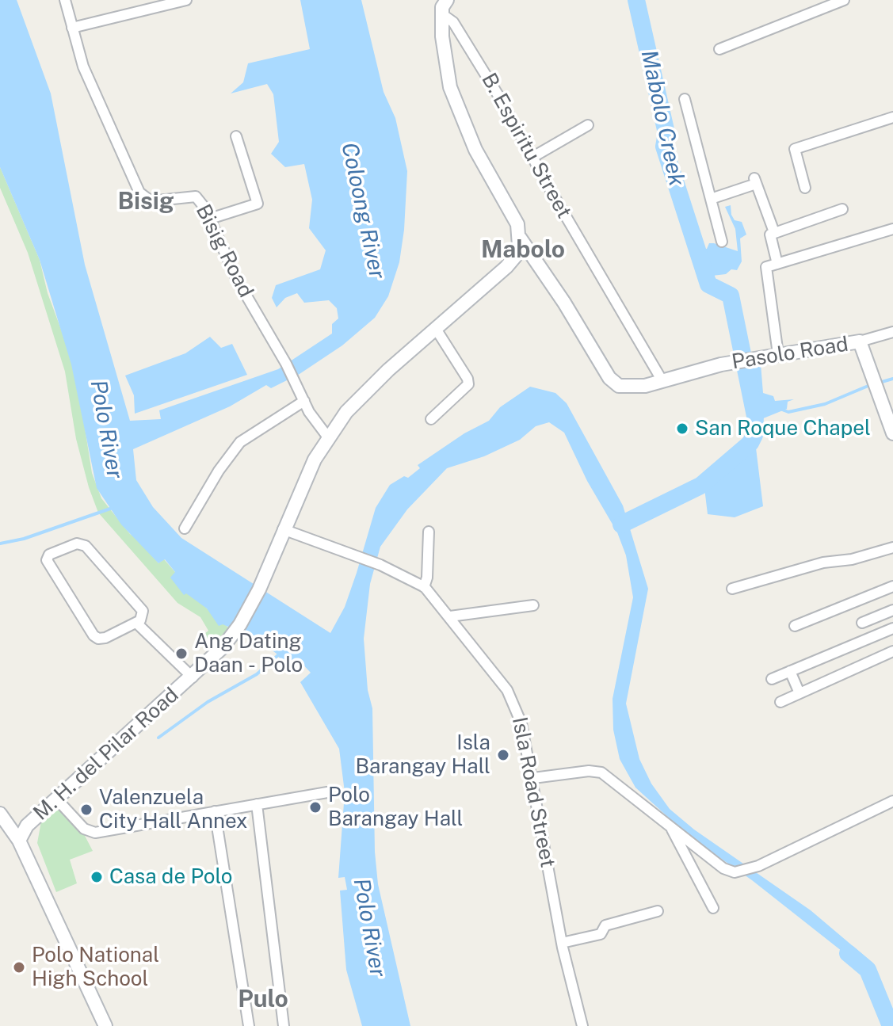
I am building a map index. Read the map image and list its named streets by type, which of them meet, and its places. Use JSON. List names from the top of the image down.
{
  "streets": {
    "main road": ["Pasolo Road", "M. H. del Pilar Road"],
    "street": ["B. Espiritu Street", "Bisig Road", "Isla Road Street"]
  },
  "crossings": [
    ["B. Espiritu Street", "Pasolo Road"],
    ["Bisig Road", "M. H. del Pilar Road"],
    ["Pasolo Road", "M. H. del Pilar Road"],
    ["M. H. del Pilar Road", "Isla Road Street"]
  ],
  "districts": ["Bisig", "Mabolo", "Pulo"],
  "water": ["Mabolo Creek", "Coloong River", "Polo River"],
  "places": [
    "San Roque Chapel",
    "Ang Dating Daan - Polo",
    "Isla Barangay Hall",
    "Polo Barangay Hall",
    "Valenzuela City Hall Annex",
    "Casa de Polo",
    "Polo National High School"
  ]
}
